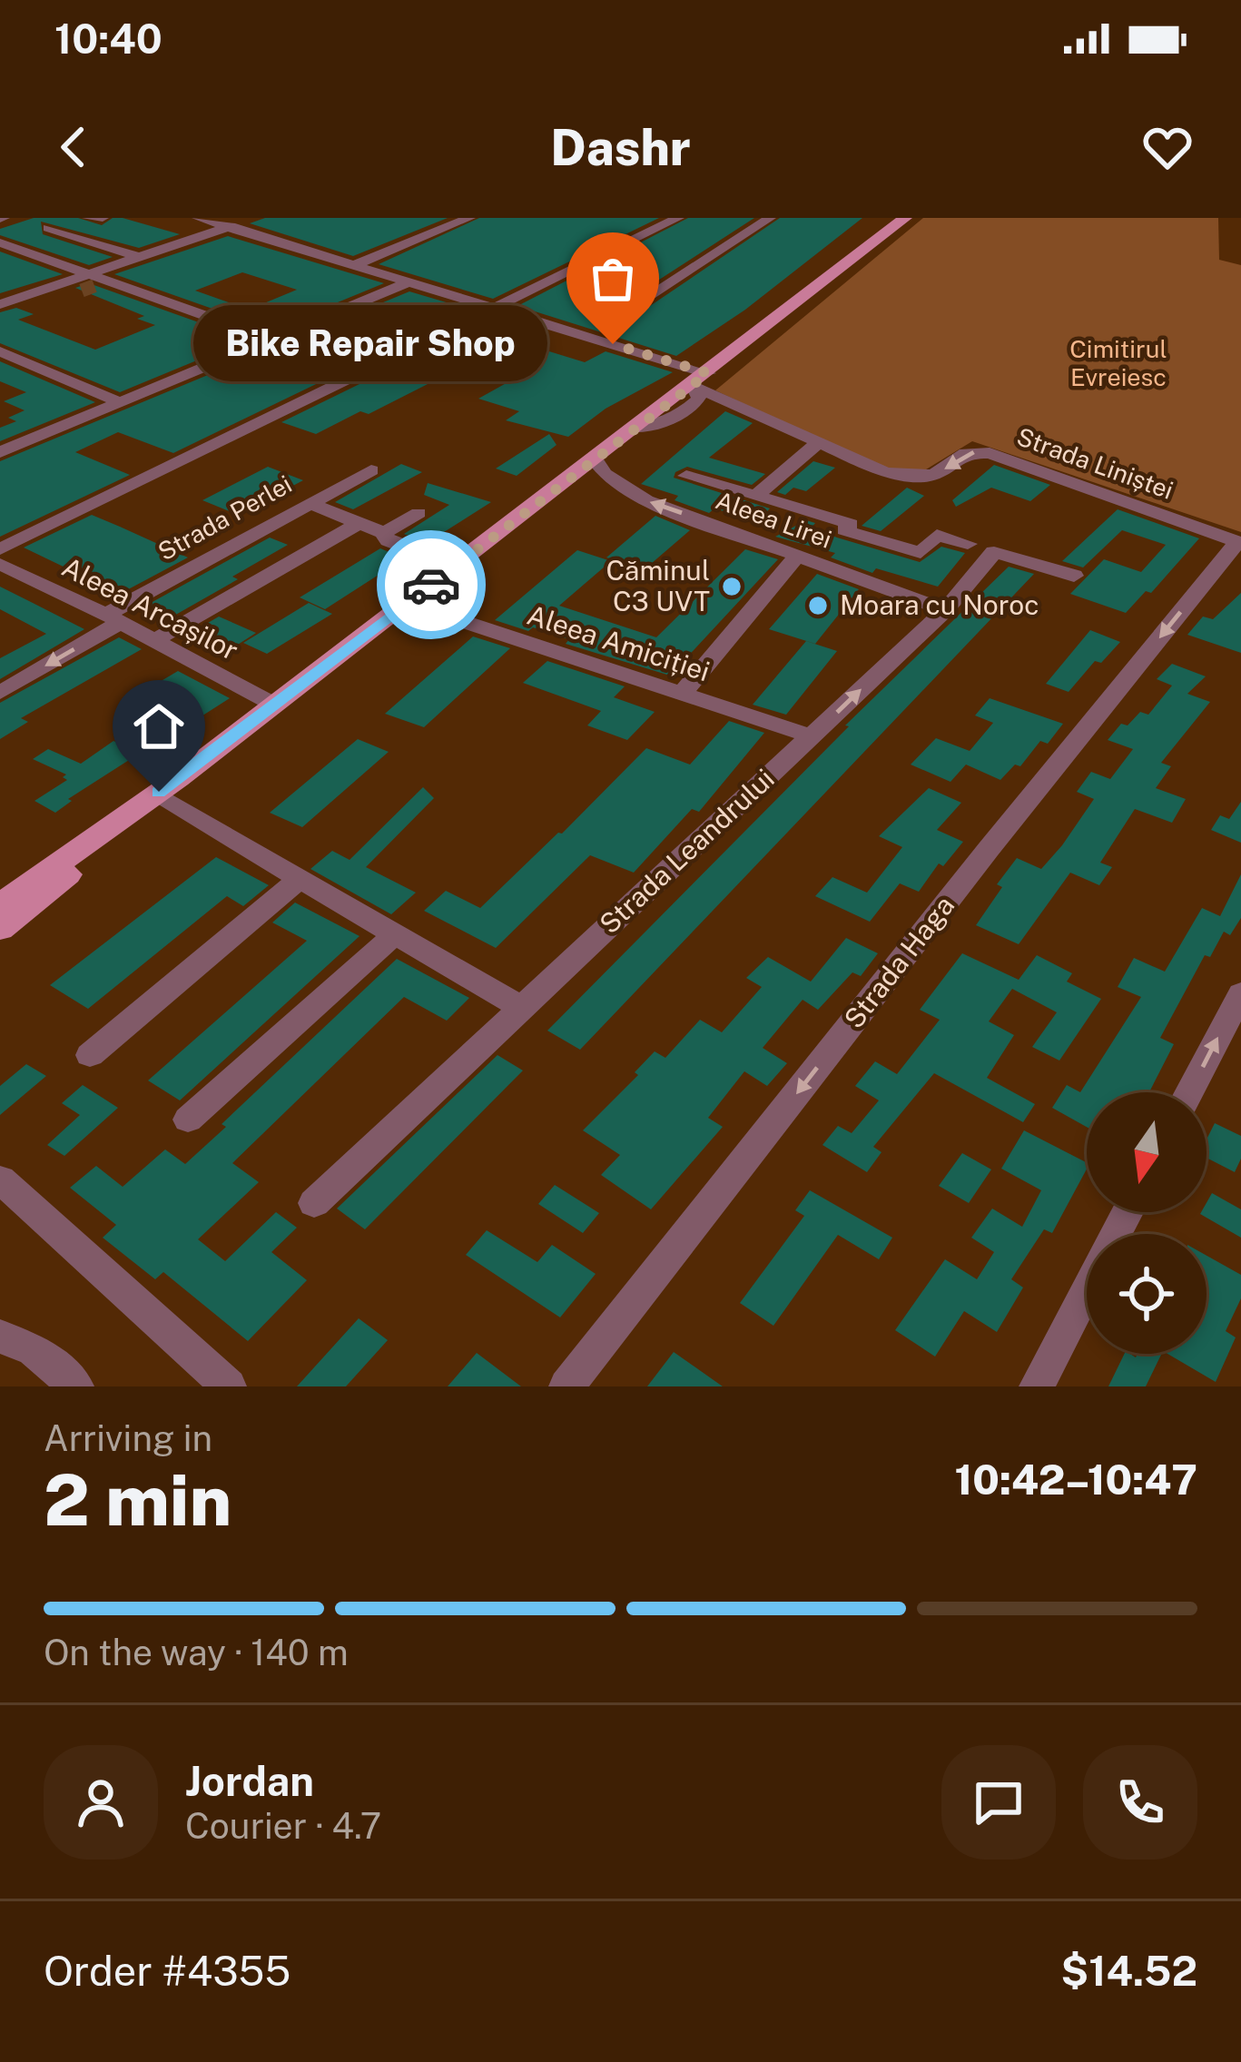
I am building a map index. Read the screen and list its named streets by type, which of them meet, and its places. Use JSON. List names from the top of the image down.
{
  "streets": {
    "street": [
      "Strada Liniștei",
      "Strada Perlei",
      "Aleea Lirei",
      "Aleea Arcașilor",
      "Aleea Amiciției",
      "Strada Leandrului",
      "Strada Haga"
    ]
  },
  "crossings": [
    ["Strada Liniștei", "Strada Haga"],
    ["Strada Perlei", "Aleea Arcașilor"],
    ["Aleea Lirei", "Strada Leandrului"],
    ["Aleea Amiciției", "Strada Leandrului"]
  ],
  "one_way": ["Strada Liniștei", "Strada Haga"],
  "parks": ["Cimitirul Evreiesc"],
  "places": ["Bike Repair Shop", "Căminul C3 UVT", "Moara cu Noroc"],
  "north": "bottom",
  "page": {
    "status": "10:40",
    "header": "Dashr",
    "bubble": "Bike Repair Shop",
    "heading": ["2 min", "Arriving in", "10:42–10:47"],
    "panel": [
      "Jordan",
      "Courier · 4.7",
      "Order #4355",
      "$14.52"
    ],
    "bar": "On the way · 140 m"
  }
}
